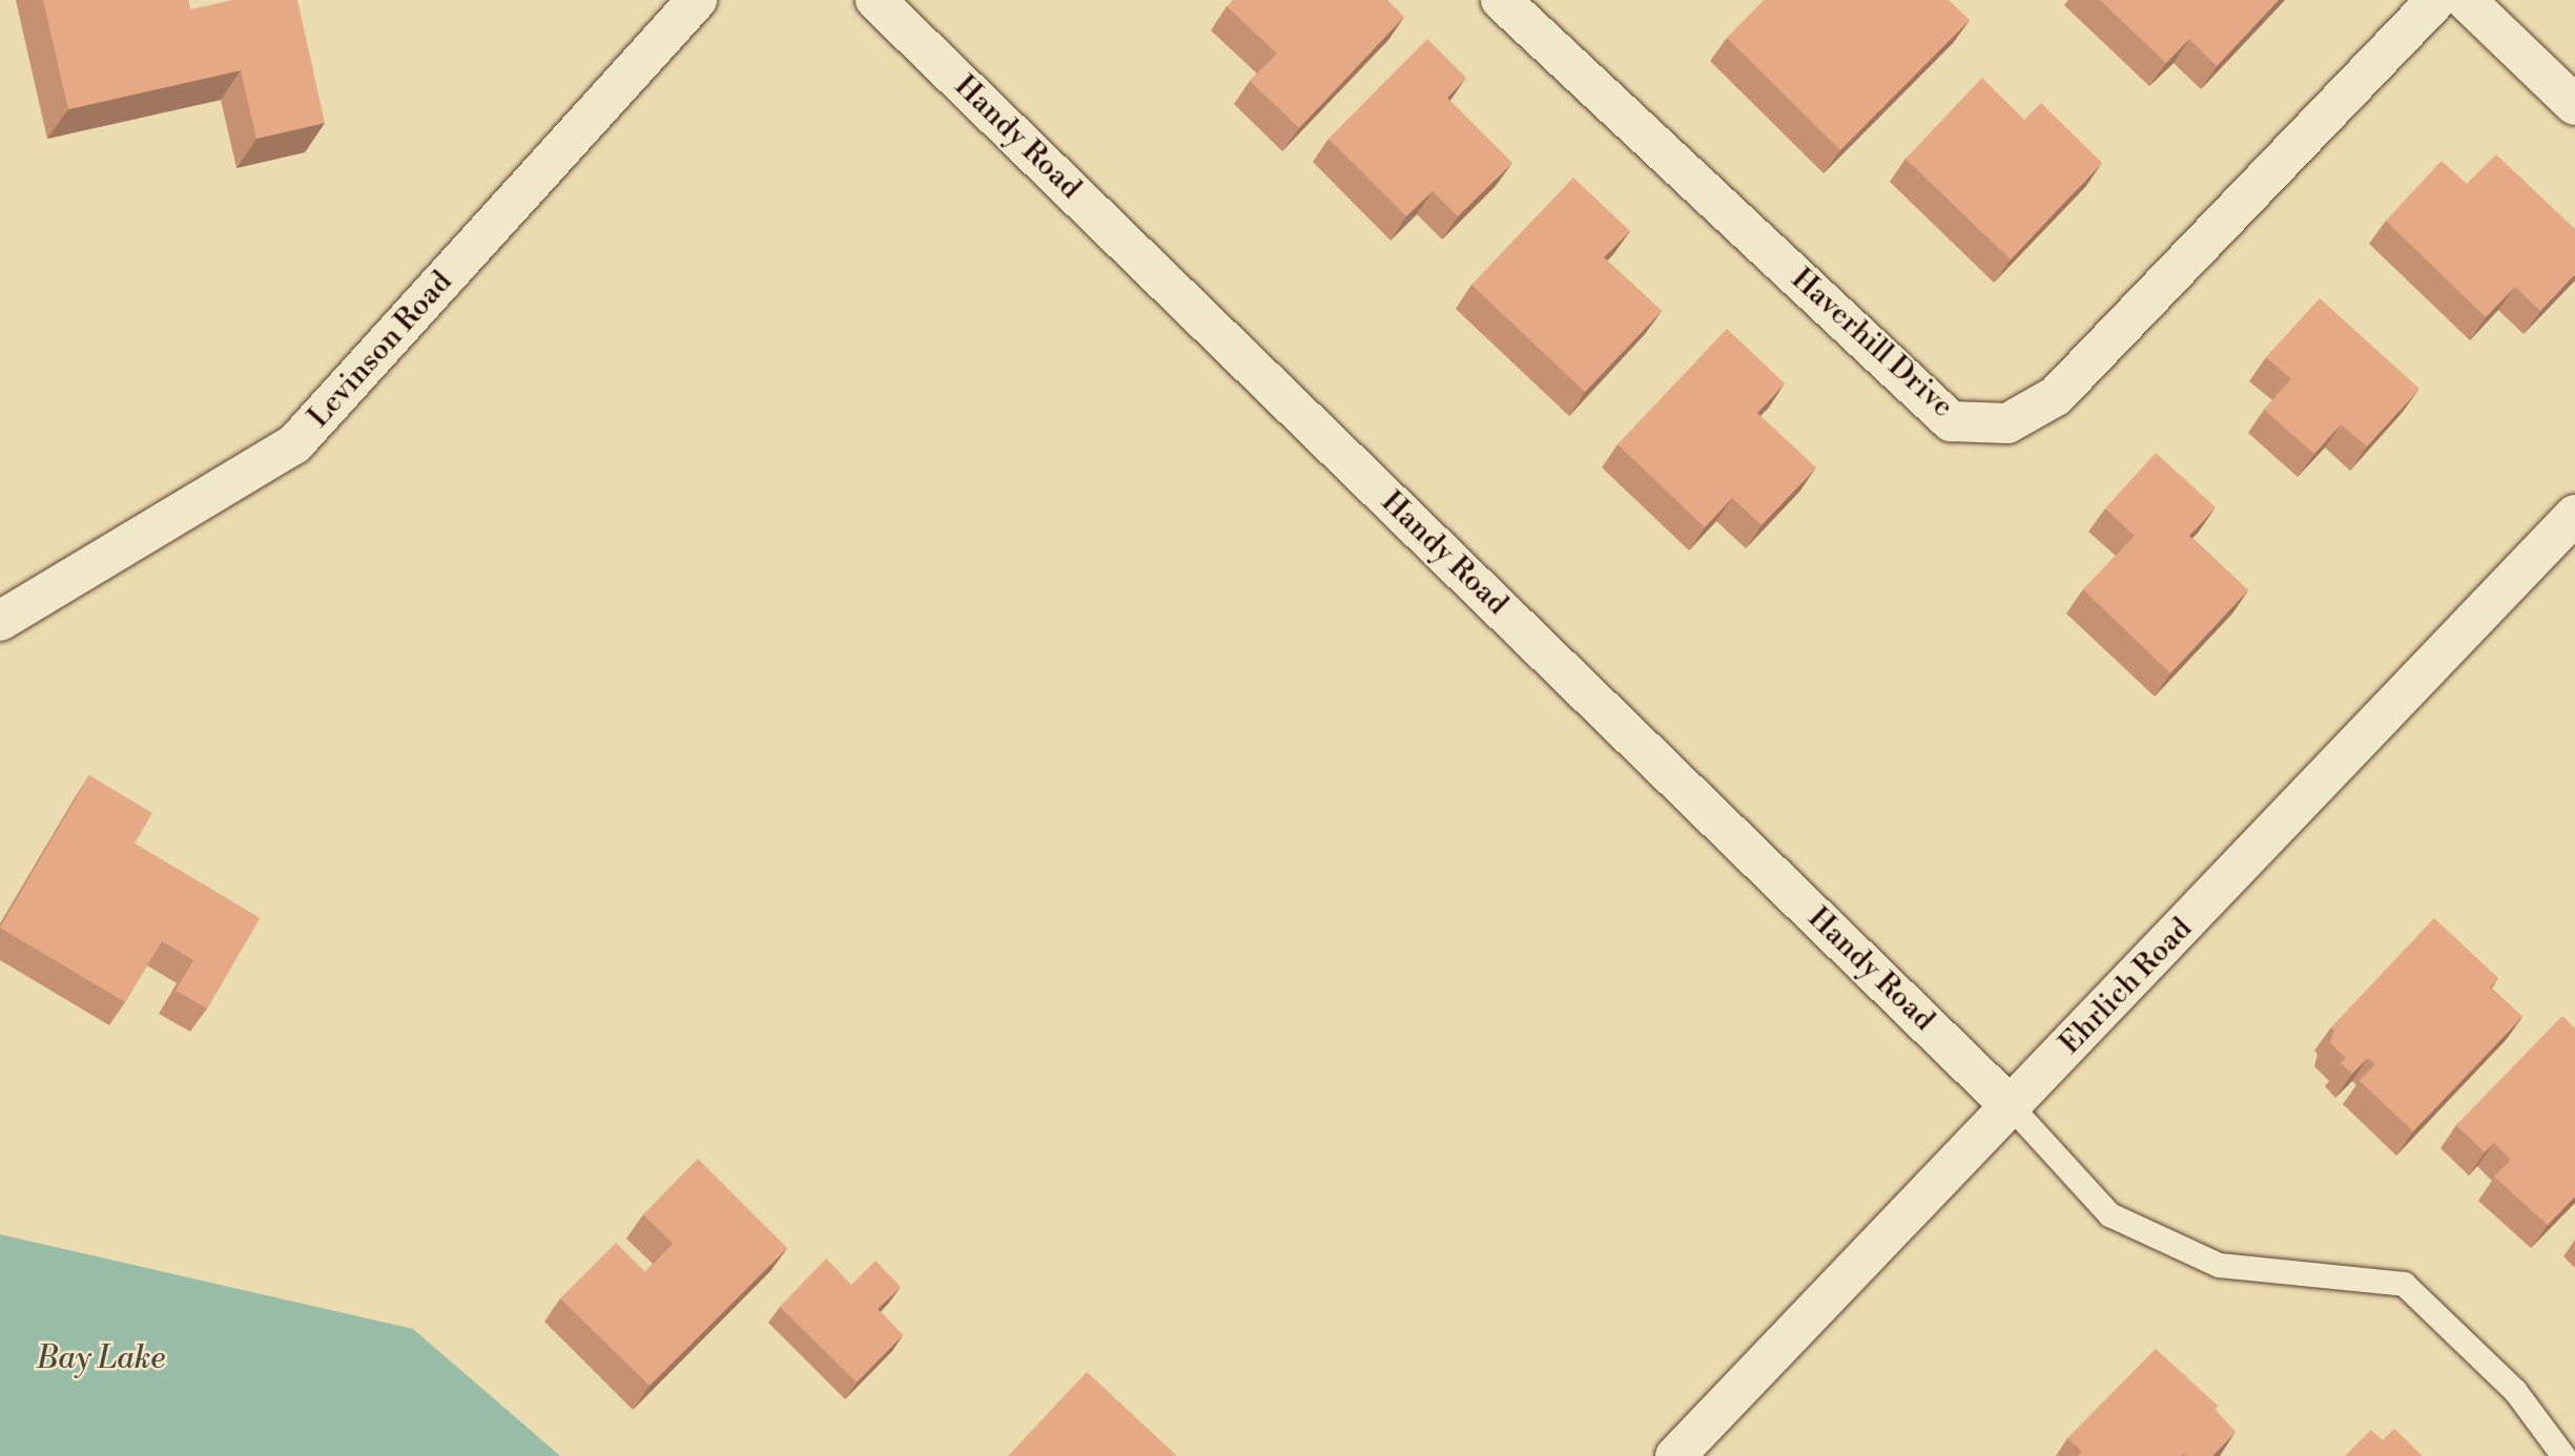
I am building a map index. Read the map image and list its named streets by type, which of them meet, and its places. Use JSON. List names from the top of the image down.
{
  "streets": {
    "street": [
      "Handy Road",
      "Haverhill Drive",
      "Levinson Road",
      "Ehrlich Road"
    ]
  },
  "crossings": [
    ["Handy Road", "Ehrlich Road"]
  ],
  "water": ["Bay Lake"]
}
